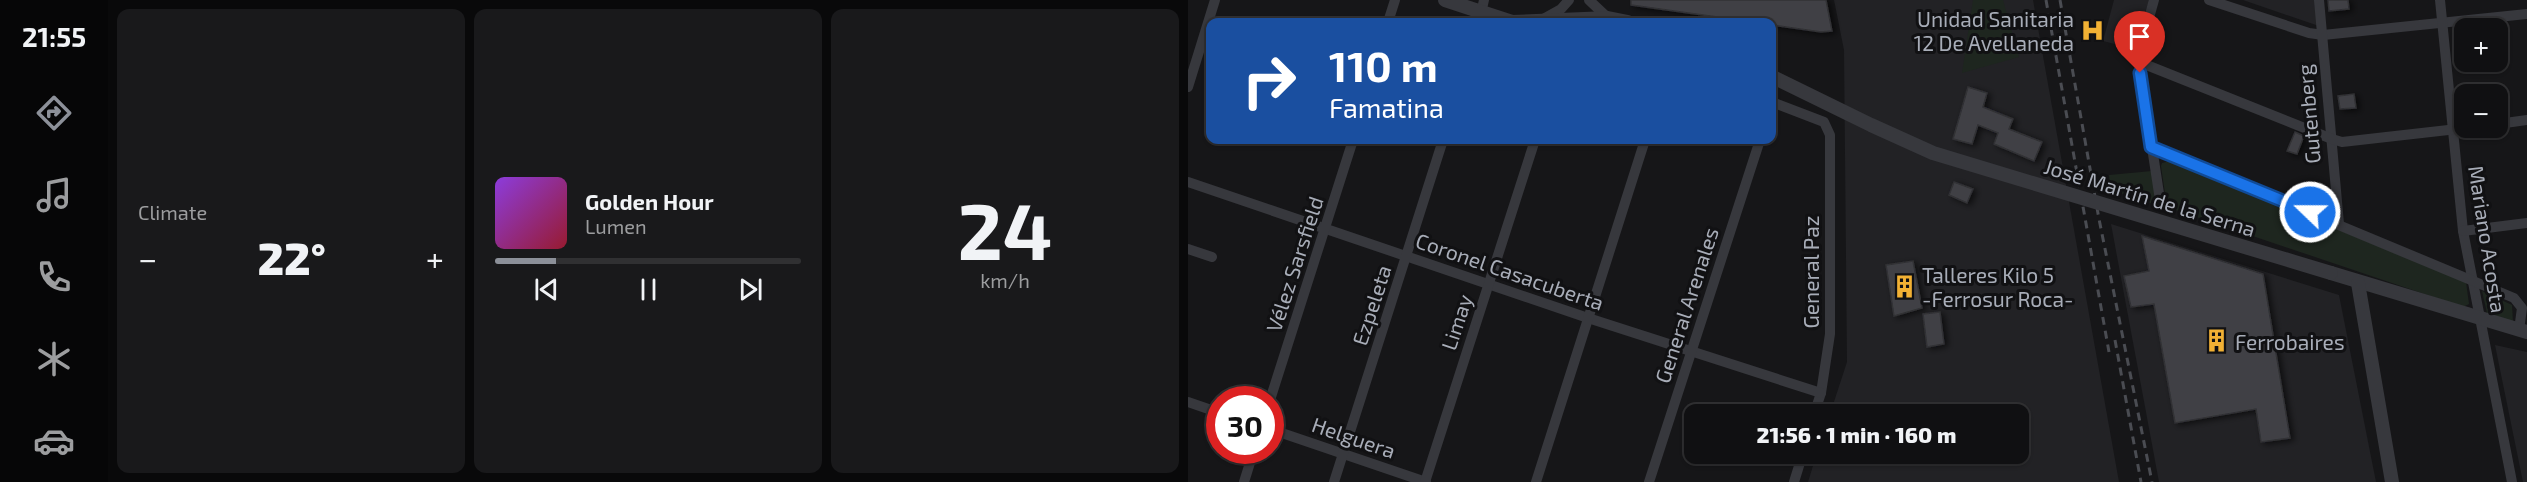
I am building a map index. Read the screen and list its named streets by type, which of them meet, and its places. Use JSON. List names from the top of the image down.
{
  "streets": {
    "street": [
      "Gutenberg",
      "José Martín de la Serna",
      "Mariano Acosta",
      "Vélez Sarsfield",
      "Coronel Casacuberta",
      "General Paz",
      "Ezpeleta",
      "General Arenales",
      "Limay",
      "Helguera"
    ]
  },
  "crossings": [
    ["Gutenberg", "José Martín de la Serna"],
    ["José Martín de la Serna", "Mariano Acosta"],
    ["Vélez Sarsfield", "Coronel Casacuberta"],
    ["Coronel Casacuberta", "General Paz"],
    ["Coronel Casacuberta", "Ezpeleta"],
    ["Coronel Casacuberta", "General Arenales"],
    ["Coronel Casacuberta", "Limay"],
    ["Ezpeleta", "Helguera"],
    ["Limay", "Helguera"]
  ],
  "places": {
    "hospital": ["Unidad Sanitaria 12 De Avellaneda"],
    "building": ["Talleres Kilo 5 -Ferrosur Roca-", "Ferrobaires"]
  },
  "page": {
    "tabs": "21:55",
    "tile": [
      "Climate",
      ["24", "km/h"]
    ],
    "map_buttons": ["+", "−"],
    "turn": ["110 m", "Famatina"],
    "song": ["Golden Hour", "Lumen"],
    "heat": ["−", "22°", "+"],
    "limit": "30",
    "trip": "21:56 · 1 min · 160 m"
  }
}
